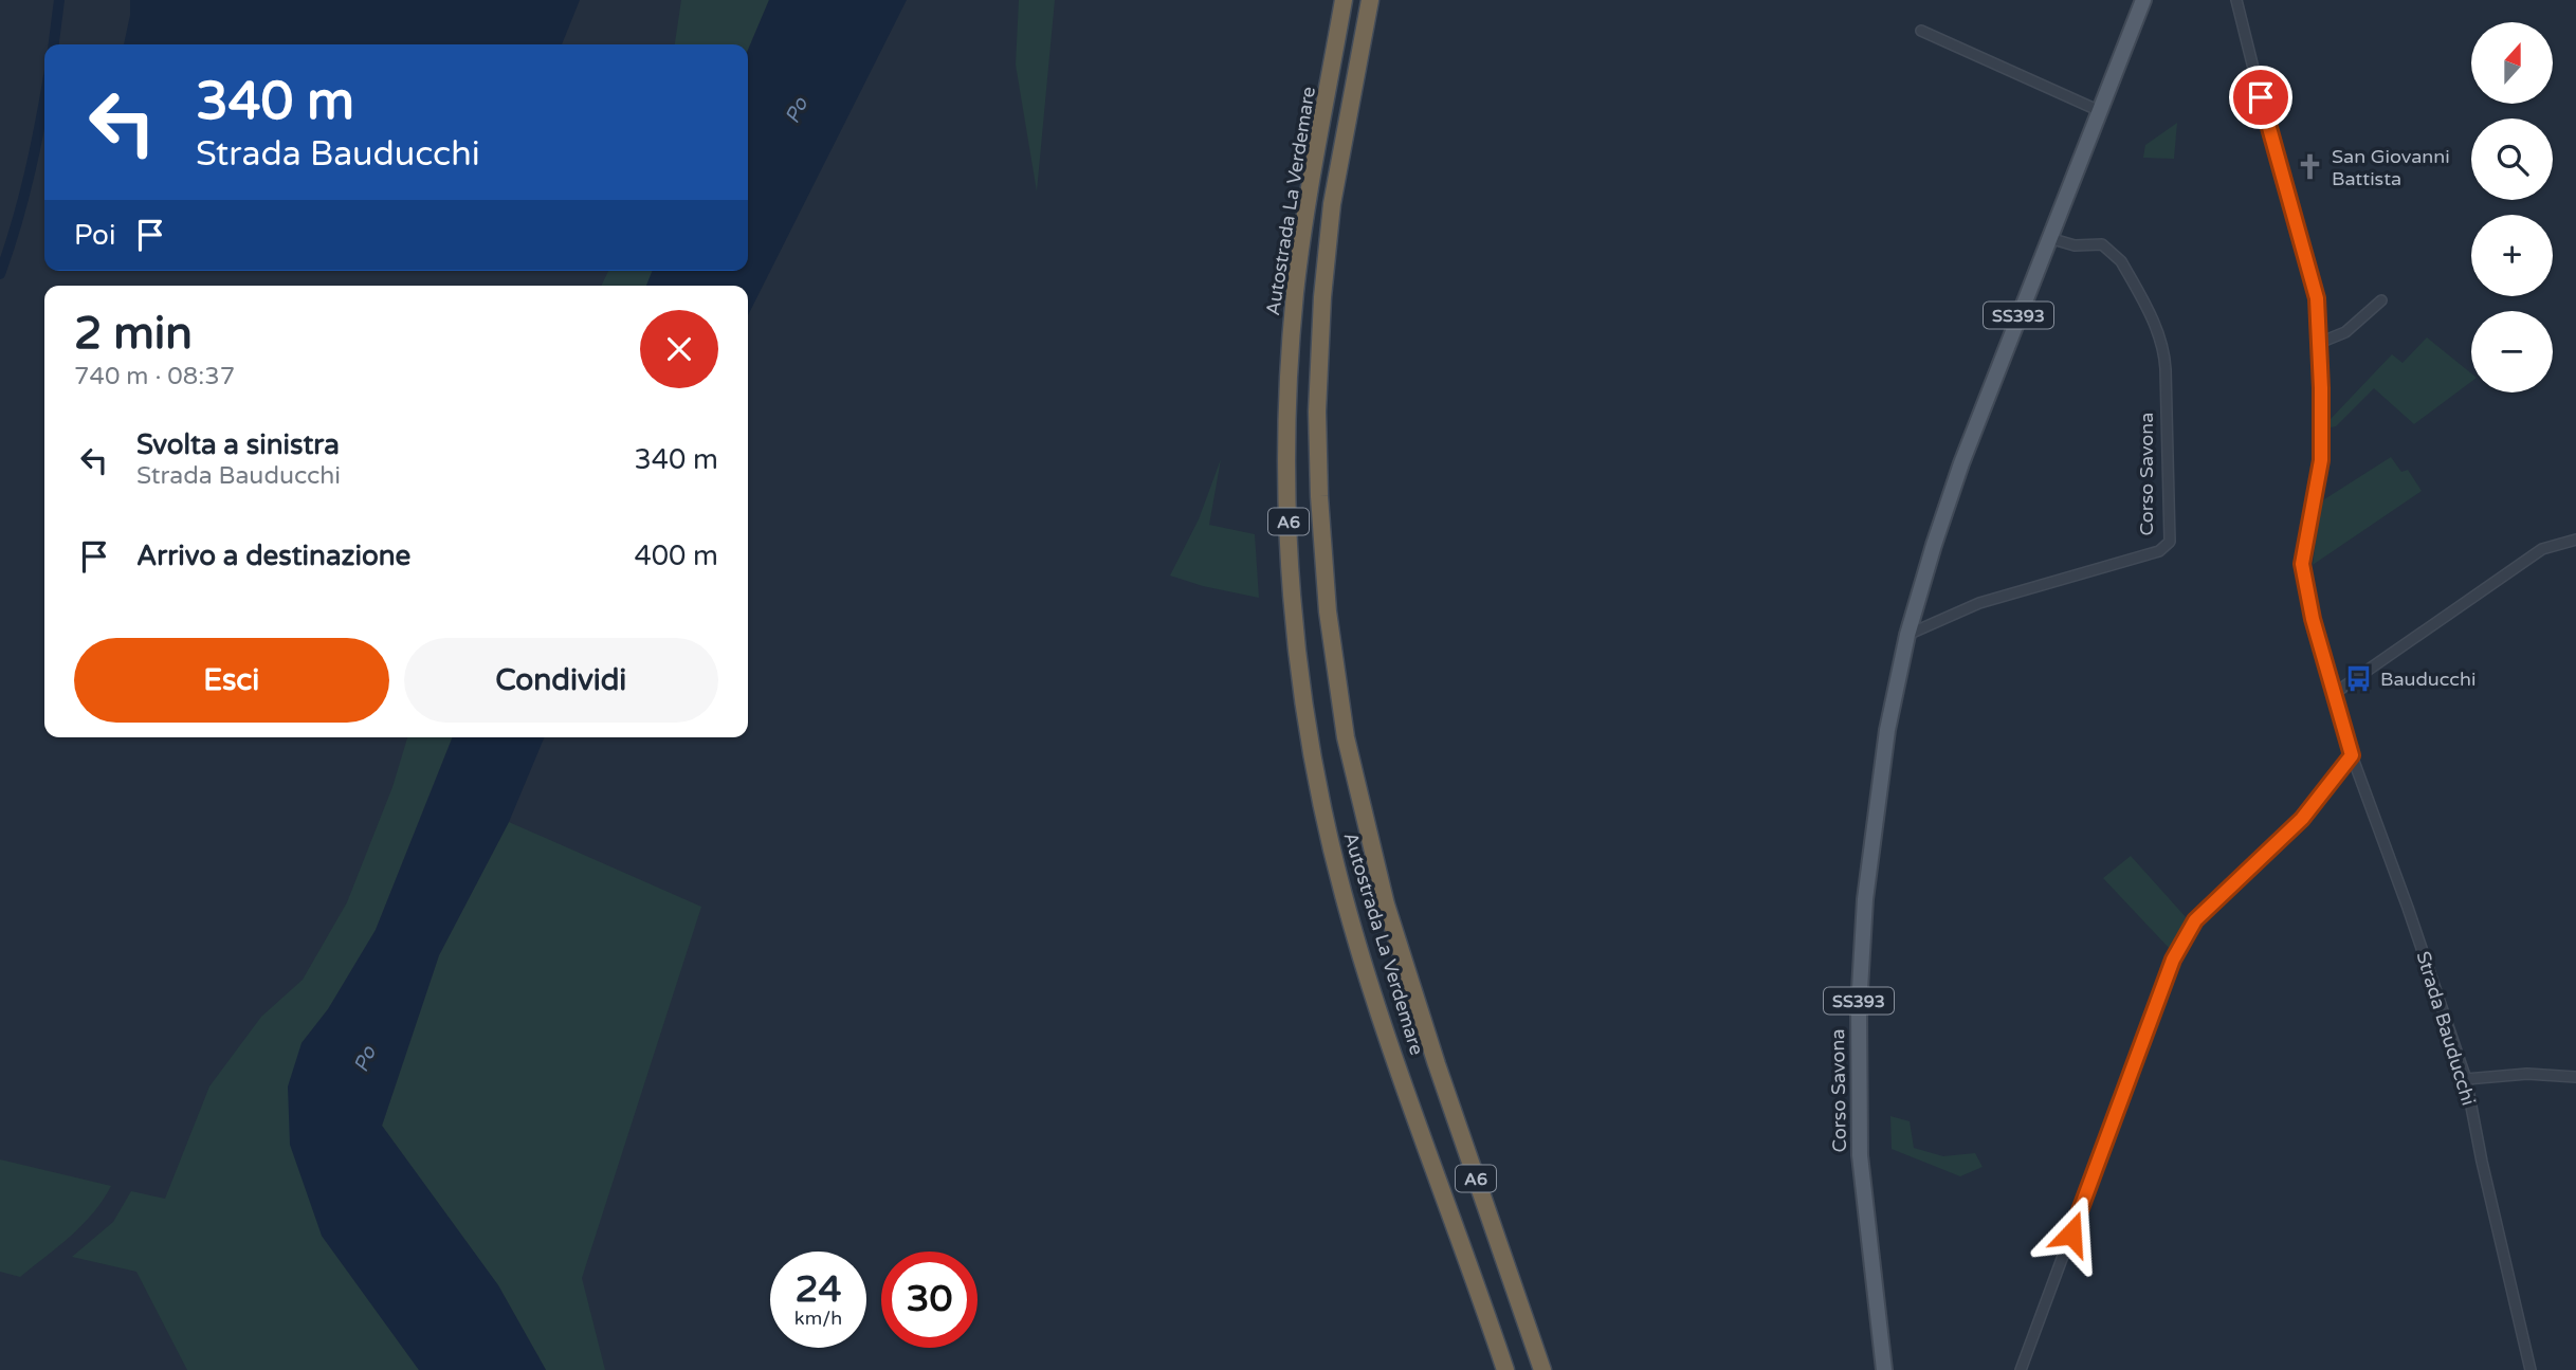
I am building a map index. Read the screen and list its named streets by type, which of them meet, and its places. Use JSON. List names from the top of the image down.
{
  "streets": {
    "highway": ["Autostrada La Verdemare", "A6"],
    "main road": ["SS393", "Corso Savona"],
    "street": ["Strada Bauducchi"]
  },
  "water": ["Po"],
  "places": {
    "church": ["San Giovanni Battista"],
    "bus stop": ["Bauducchi"]
  },
  "north": "top",
  "page": {
    "map_buttons": ["+", "−"],
    "turn": ["340 m", "Strada Bauducchi"],
    "then": "Poi",
    "heading": ["2 min", "740 m · 08:37"],
    "list": [
      {
        "name": "Svolta a sinistra",
        "note": "Strada Bauducchi",
        "value": "340 m"
      },
      {
        "name": "Arrivo a destinazione",
        "value": "400 m"
      }
    ],
    "buttons": ["Esci", "Condividi"],
    "speed": "24 km/h",
    "limit": "30"
  }
}
